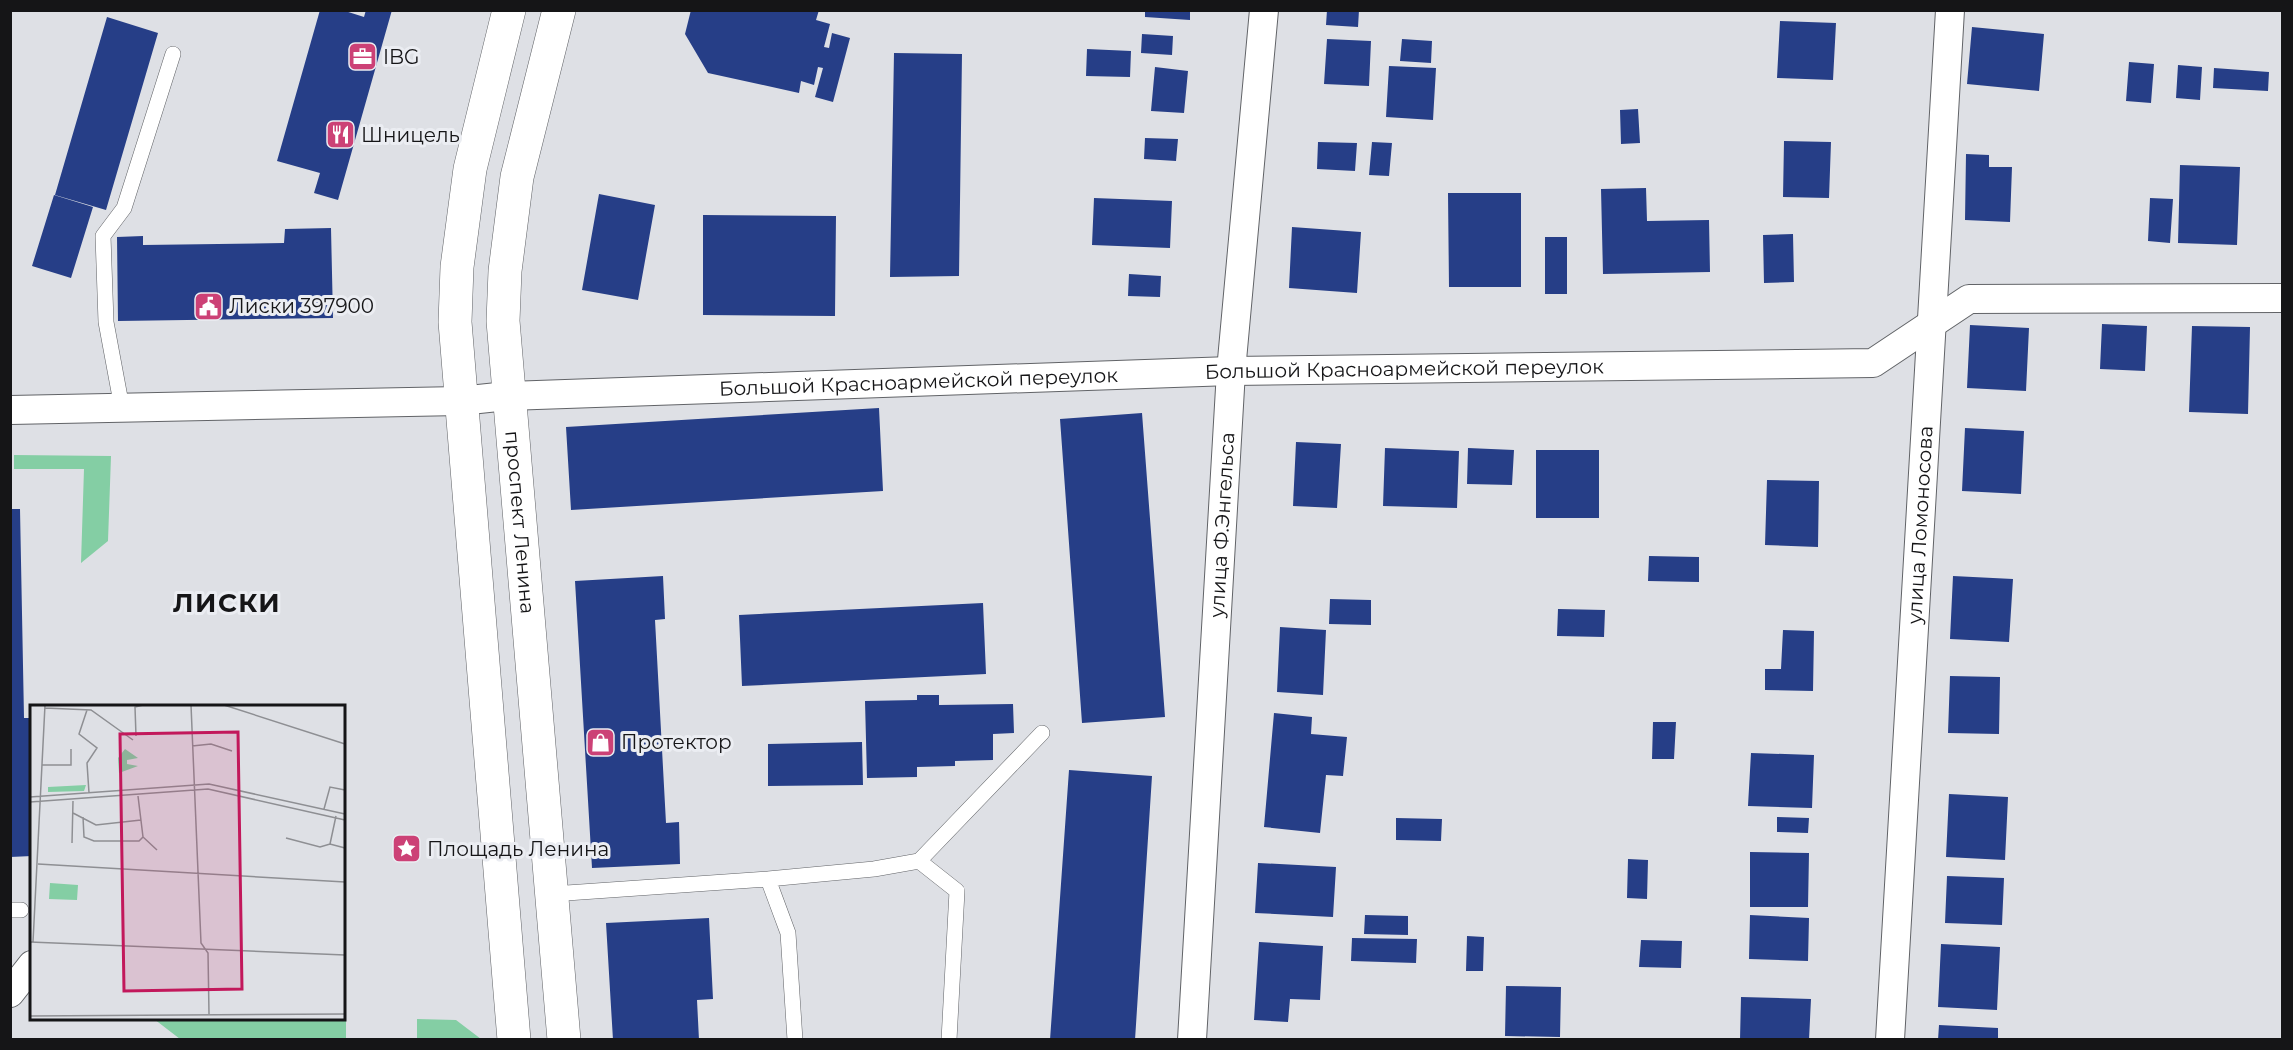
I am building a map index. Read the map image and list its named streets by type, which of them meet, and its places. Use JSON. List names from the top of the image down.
{
  "streets": {
    "main road": ["проспект Ленина"],
    "street": ["Большой Красноармейской переулок", "улица Ф.Энгельса", "улица Ломоносова"]
  },
  "crossings": [
    ["Большой Красноармейской переулок", "проспект Ленина"],
    ["Большой Красноармейской переулок", "улица Ф.Энгельса"],
    ["Большой Красноармейской переулок", "улица Ломоносова"]
  ],
  "districts": ["ЛИСКИ"],
  "places": {
    "office": ["IBG"],
    "restaurant": ["Шницель"],
    "public building": ["Лиски 397900"],
    "shop": ["Протектор"],
    "place": ["Площадь Ленина"]
  }
}
